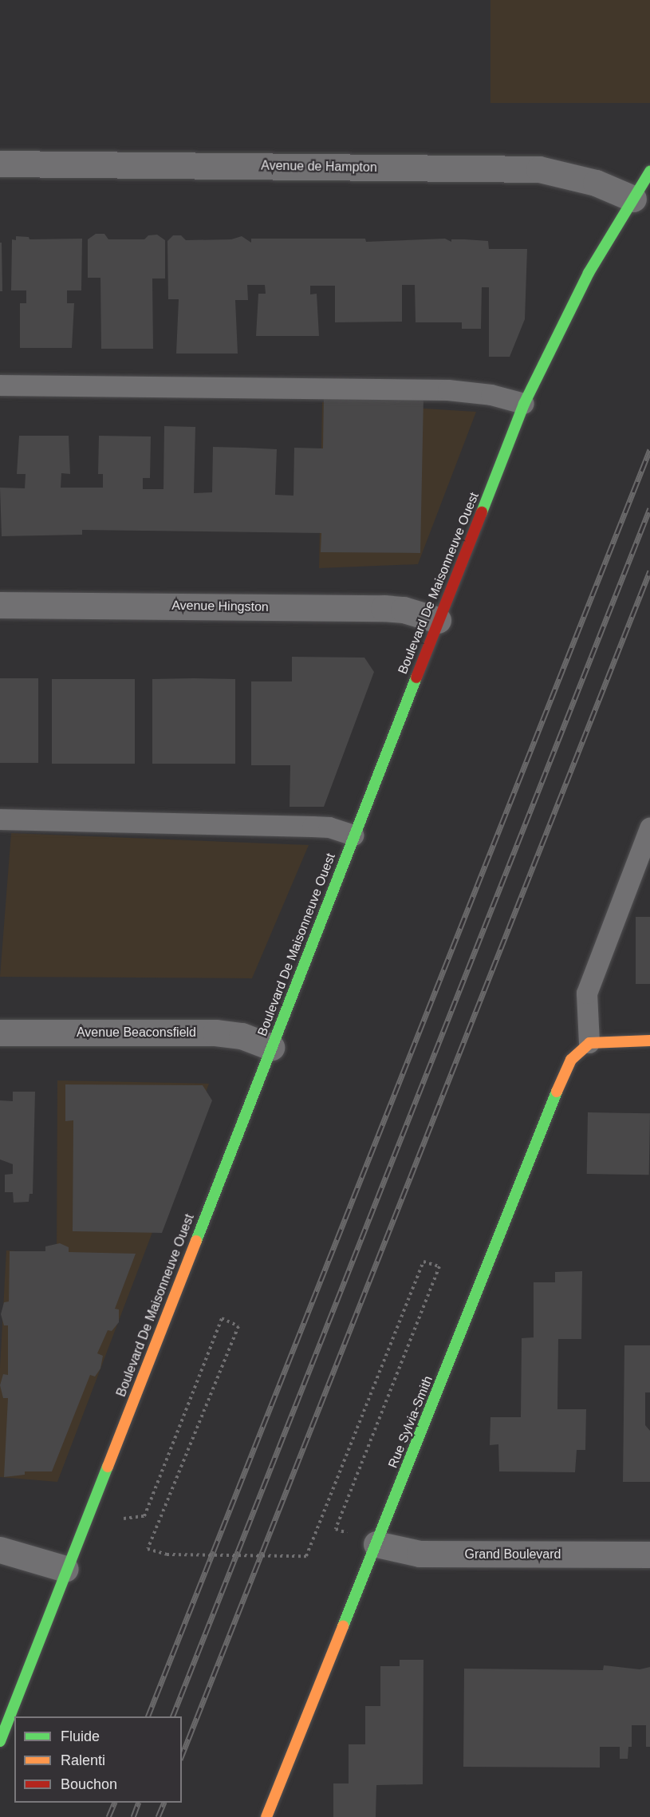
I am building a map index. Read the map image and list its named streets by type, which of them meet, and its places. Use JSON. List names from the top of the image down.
{
  "streets": {
    "street": [
      "Avenue de Hampton",
      "Boulevard De Maisonneuve Ouest",
      "Avenue Hingston",
      "Avenue Beaconsfield",
      "Rue Sylvia-Smith",
      "Grand Boulevard"
    ]
  },
  "crossings": [
    ["Avenue de Hampton", "Boulevard De Maisonneuve Ouest"],
    ["Boulevard De Maisonneuve Ouest", "Avenue Hingston"],
    ["Boulevard De Maisonneuve Ouest", "Avenue Beaconsfield"],
    ["Rue Sylvia-Smith", "Grand Boulevard"]
  ],
  "legend": ["Fluide", "Ralenti", "Bouchon"]
}
